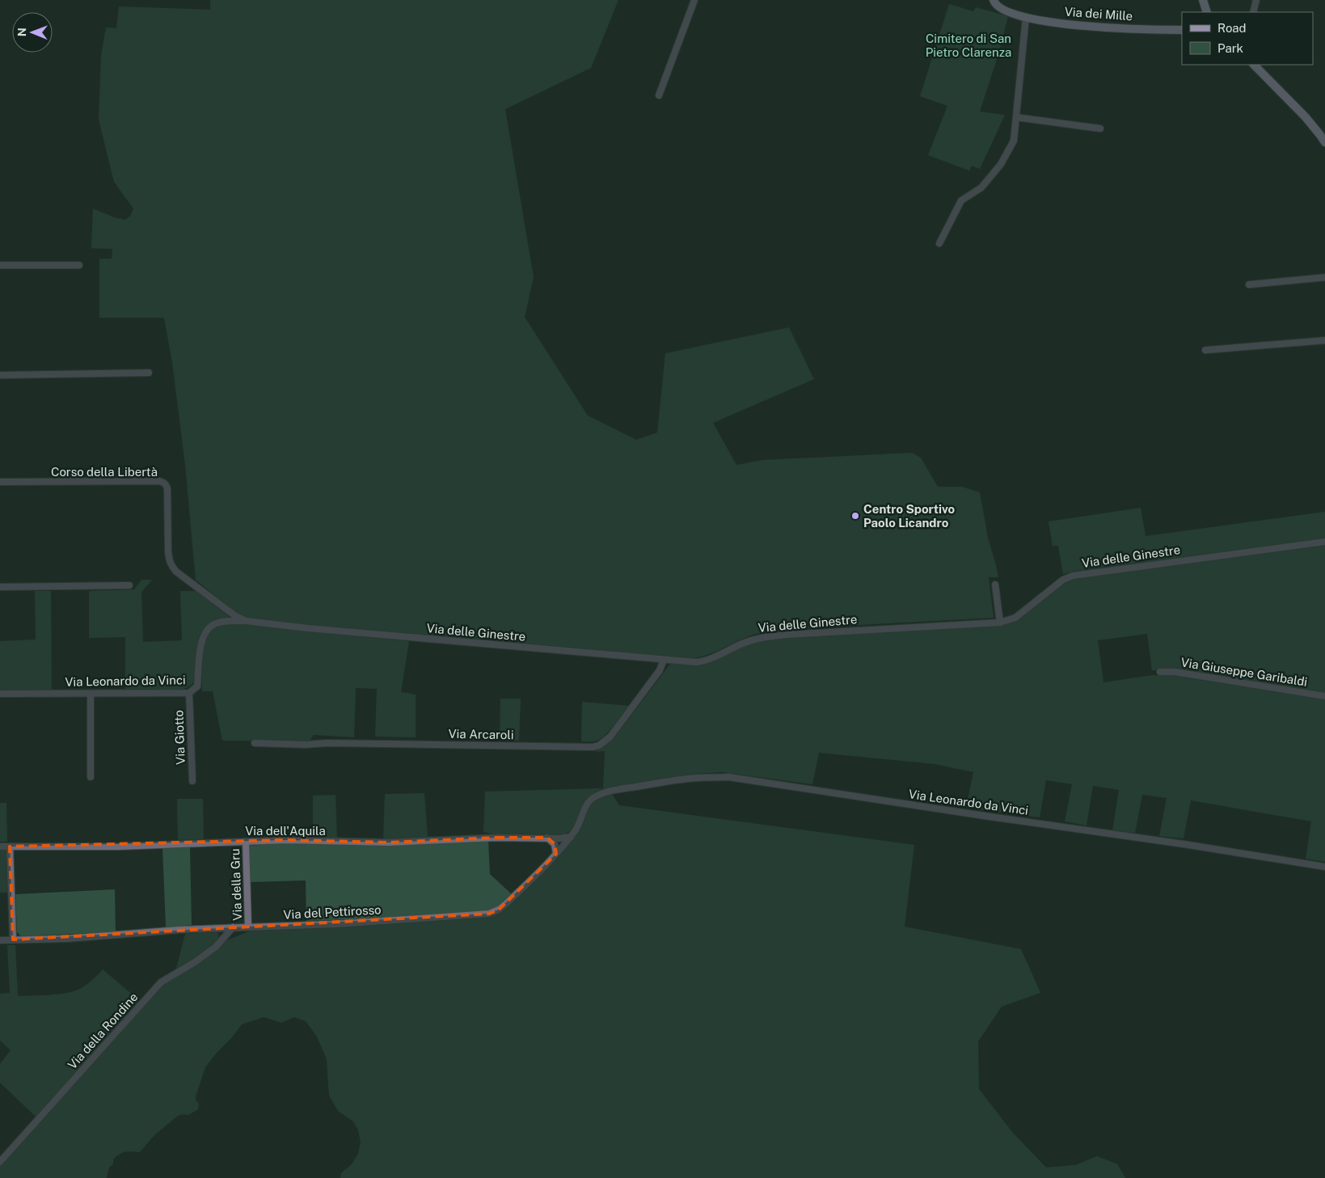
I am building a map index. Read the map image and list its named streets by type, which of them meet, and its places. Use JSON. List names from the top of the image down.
{
  "streets": {
    "main road": ["Via dei Mille"],
    "street": [
      "Corso della Libertà",
      "Via delle Ginestre",
      "Via Giuseppe Garibaldi",
      "Via Leonardo da Vinci",
      "Via Arcaroli",
      "Via Giotto",
      "Via dell'Aquila",
      "Via della Gru",
      "Via del Pettirosso",
      "Via della Rondine"
    ]
  },
  "crossings": [
    ["Corso della Libertà", "Via delle Ginestre"],
    ["Via delle Ginestre", "Via Leonardo da Vinci"],
    ["Via delle Ginestre", "Via Arcaroli"],
    ["Via Leonardo da Vinci", "Via Giotto"],
    ["Via Leonardo da Vinci", "Via del Pettirosso"],
    ["Via dell'Aquila", "Via della Gru"],
    ["Via dell'Aquila", "Via del Pettirosso"],
    ["Via della Gru", "Via del Pettirosso"],
    ["Via del Pettirosso", "Via della Rondine"]
  ],
  "parks": ["Cimitero di San Pietro Clarenza"],
  "places": ["Centro Sportivo Paolo Licandro"],
  "legend": ["Road", "Park"],
  "north": "left"
}
